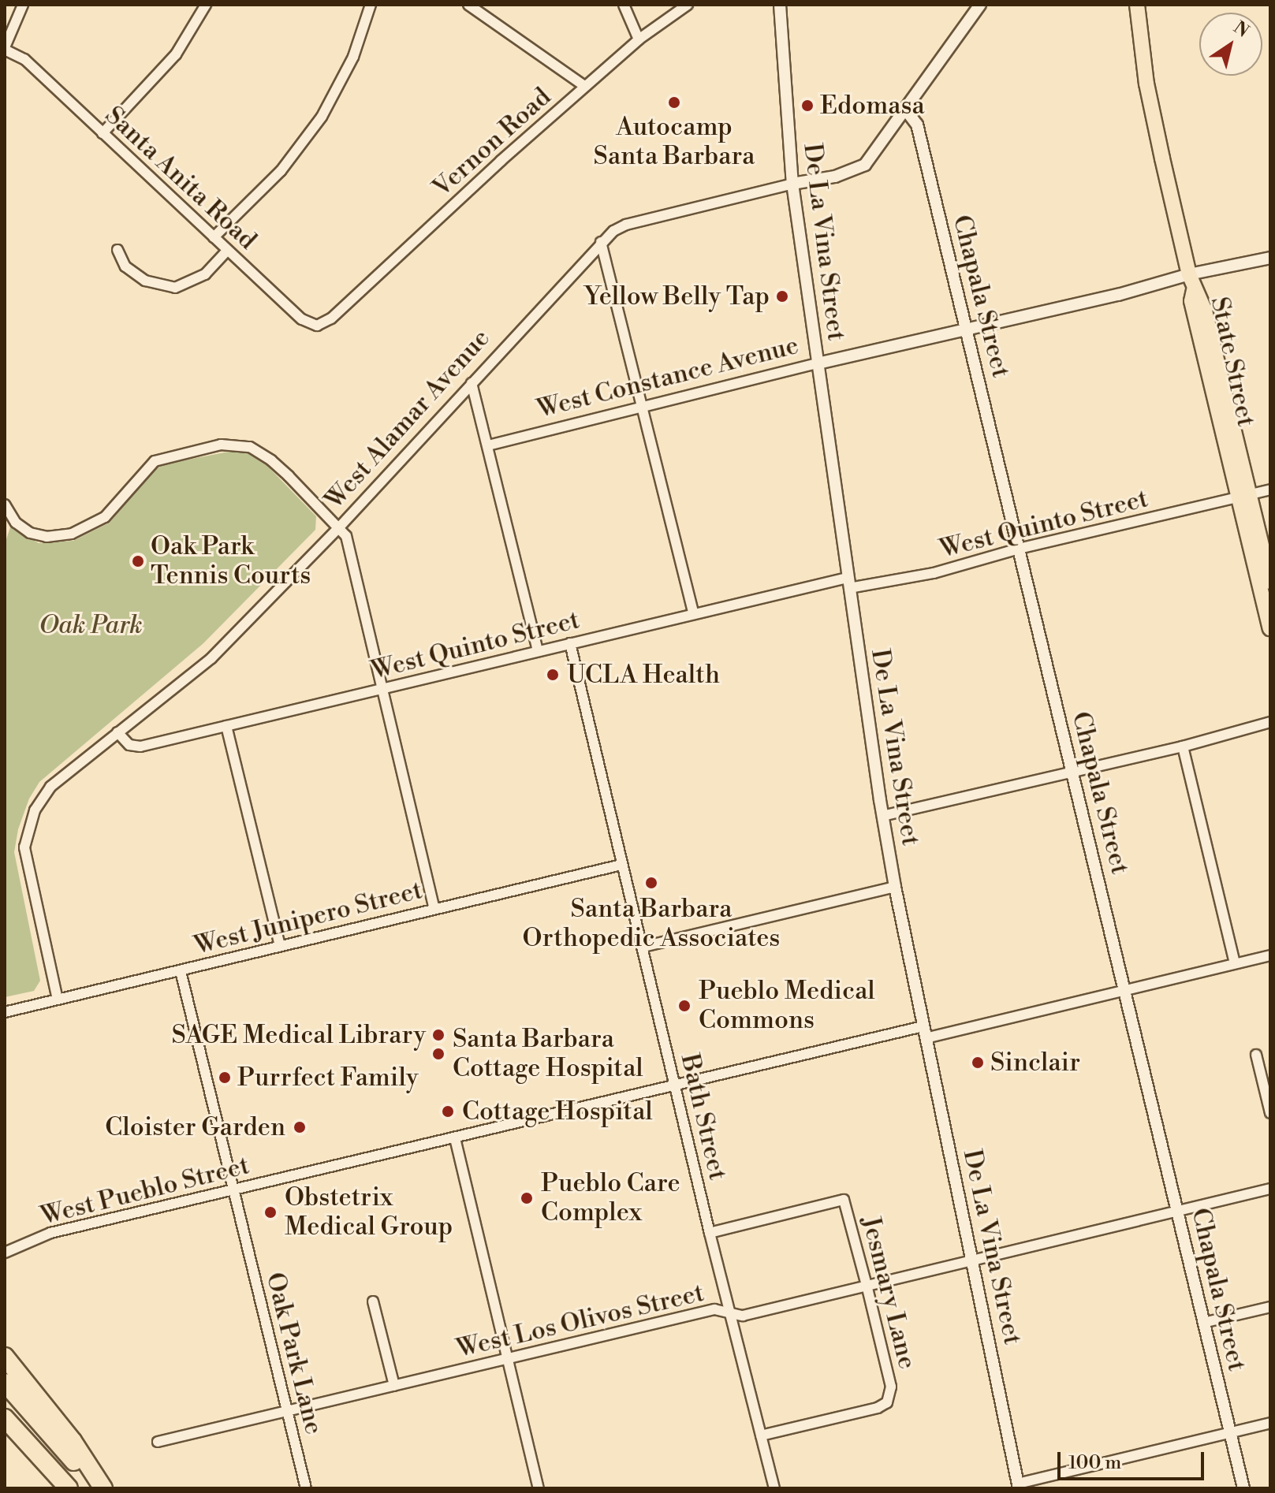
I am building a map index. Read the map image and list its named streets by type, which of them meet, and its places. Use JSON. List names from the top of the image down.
{
  "streets": {
    "main road": ["State Street"],
    "street": [
      "Vernon Road",
      "Santa Anita Road",
      "De La Vina Street",
      "Chapala Street",
      "West Constance Avenue",
      "West Alamar Avenue",
      "West Quinto Street",
      "West Junipero Street",
      "Bath Street",
      "West Pueblo Street",
      "Jesmary Lane",
      "West Los Olivos Street",
      "Oak Park Lane"
    ]
  },
  "crossings": [
    ["Vernon Road", "Santa Anita Road"],
    ["De La Vina Street", "West Constance Avenue"],
    ["De La Vina Street", "West Alamar Avenue"],
    ["De La Vina Street", "West Quinto Street"],
    ["De La Vina Street", "West Pueblo Street"],
    ["De La Vina Street", "West Los Olivos Street"],
    ["Chapala Street", "West Constance Avenue"],
    ["Chapala Street", "West Alamar Avenue"],
    ["Chapala Street", "West Quinto Street"],
    ["Chapala Street", "West Pueblo Street"],
    ["Chapala Street", "West Los Olivos Street"],
    ["State Street", "West Constance Avenue"],
    ["State Street", "West Quinto Street"],
    ["West Alamar Avenue", "West Quinto Street"],
    ["West Alamar Avenue", "West Junipero Street"],
    ["West Quinto Street", "Bath Street"],
    ["West Junipero Street", "Bath Street"],
    ["West Junipero Street", "Oak Park Lane"],
    ["Bath Street", "West Pueblo Street"],
    ["Bath Street", "Jesmary Lane"],
    ["Bath Street", "West Los Olivos Street"],
    ["West Pueblo Street", "Oak Park Lane"],
    ["Jesmary Lane", "West Los Olivos Street"],
    ["West Los Olivos Street", "Oak Park Lane"]
  ],
  "parks": ["Oak Park"],
  "places": [
    "Autocamp Santa Barbara",
    "Edomasa",
    "Yellow Belly Tap",
    "Oak Park Tennis Courts",
    "UCLA Health",
    "Santa Barbara Orthopedic Associates",
    "Pueblo Medical Commons",
    "SAGE Medical Library",
    "Santa Barbara Cottage Hospital",
    "Sinclair",
    "Purrfect Family",
    "Cottage Hospital",
    "Cloister Garden",
    "Pueblo Care Complex",
    "Obstetrix Medical Group"
  ],
  "scale_bar": "100 m",
  "north": "top right"
}
